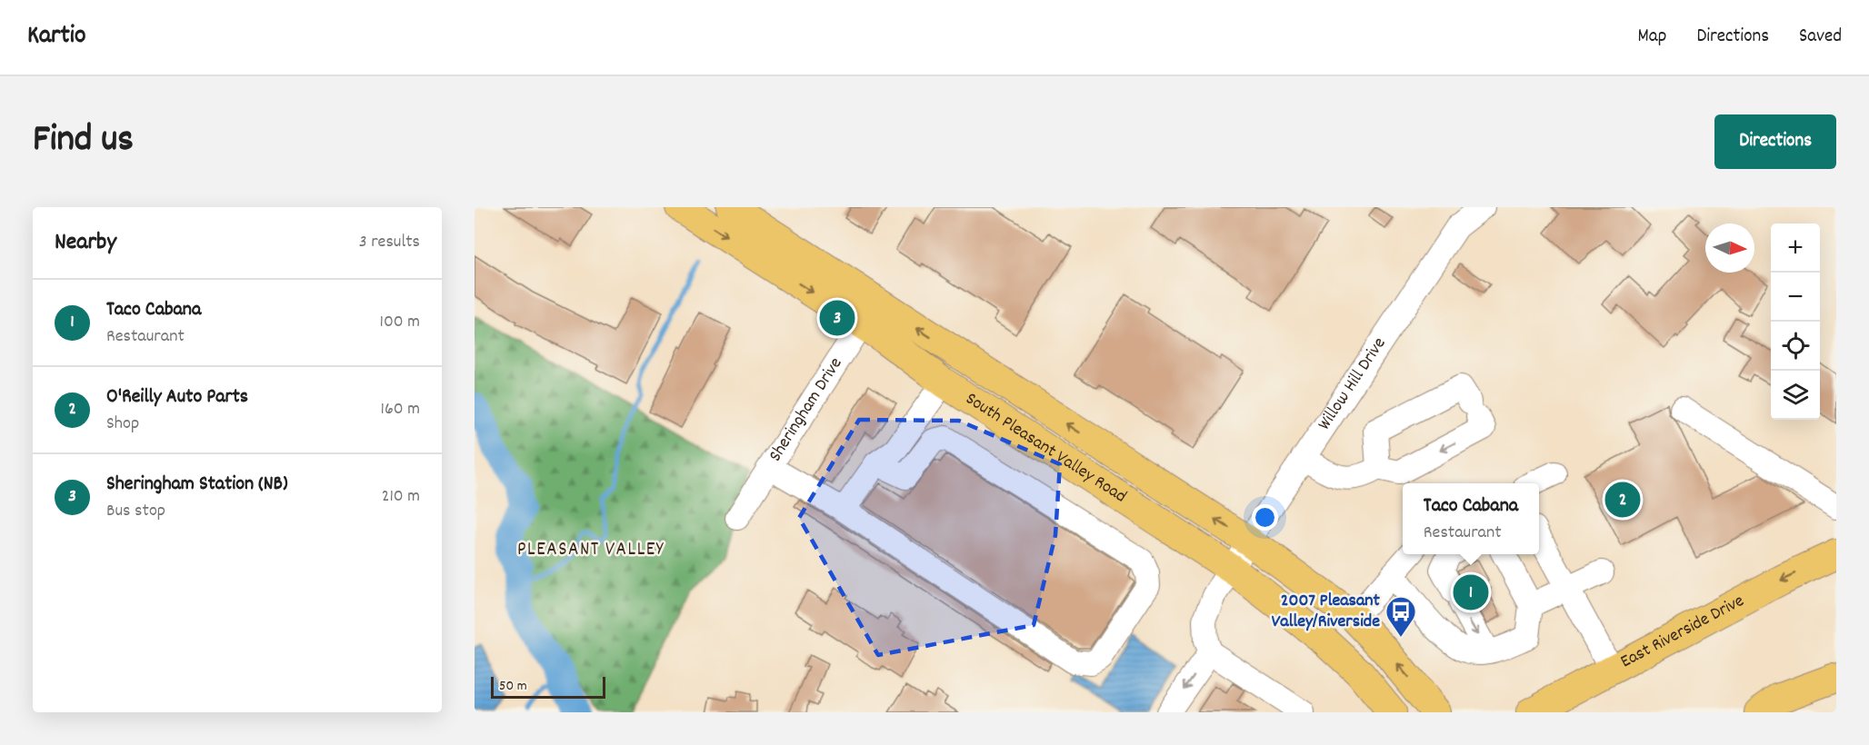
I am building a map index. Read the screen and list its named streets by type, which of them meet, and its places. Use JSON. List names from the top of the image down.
{
  "streets": {
    "main road": ["South Pleasant Valley Road", "East Riverside Drive"],
    "street": ["Willow Hill Drive", "Sheringham Drive"]
  },
  "crossings": [
    ["Willow Hill Drive", "South Pleasant Valley Road"],
    ["Sheringham Drive", "South Pleasant Valley Road"]
  ],
  "districts": ["PLEASANT VALLEY"],
  "places": {
    "bus stop": ["2007 Pleasant Valley/Riverside"]
  },
  "scale_bar": "50 m",
  "north": "right",
  "page": {
    "header": "Kartio",
    "nav": ["Map", "Directions", "Saved"],
    "title": "Find us",
    "buttons": "Directions",
    "heading": ["Nearby", "3 results"],
    "map_buttons": ["+", "−"],
    "list": [
      {
        "mark": "1",
        "name": "Taco Cabana",
        "note": "Restaurant",
        "value": "100 m"
      },
      {
        "mark": "2",
        "name": "O'Reilly Auto Parts",
        "note": "Shop",
        "value": "160 m"
      },
      {
        "mark": "3",
        "name": "Sheringham Station (NB)",
        "note": "Bus stop",
        "value": "210 m"
      }
    ],
    "pins": ["3", "2", "1"],
    "popup": ["Taco Cabana", "Restaurant"],
    "scale": "50 m"
  }
}
